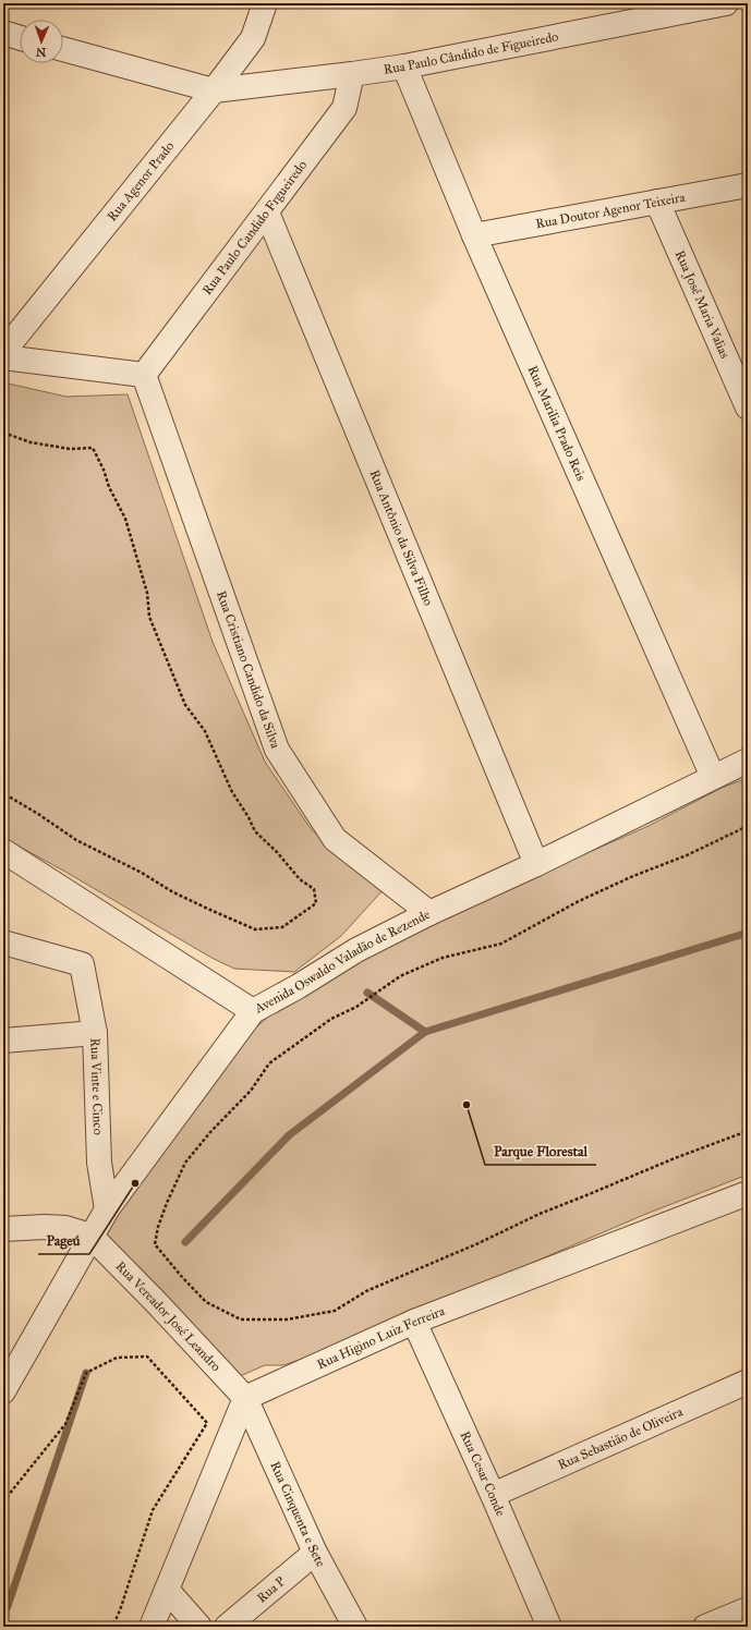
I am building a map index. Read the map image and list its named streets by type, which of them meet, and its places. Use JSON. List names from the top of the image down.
{
  "streets": {
    "street": [
      "Rua Paulo Cândido de Figueiredo",
      "Rua Agenor Prado",
      "Rua Doutor Agenor Teixeira",
      "Rua Paulo Candido Frgueiredo",
      "Rua José Maria Valias",
      "Rua Marilia Prado Reis",
      "Rua Antônio da Silva Filho",
      "Rua Cristiano Candido da Silva",
      "Avenida Oswaldo Valadão de Rezende",
      "Rua Vinte e Cinco",
      "Rua Vereador José Leandro",
      "Rua Higino Luiz Ferreira",
      "Rua Sebastião de Oliveira",
      "Rua Cesar Conde",
      "Rua Cinquenta e Sete",
      "Rua P"
    ]
  },
  "crossings": [
    ["Rua Paulo Cândido de Figueiredo", "Rua Agenor Prado"],
    ["Rua Paulo Cândido de Figueiredo", "Rua Paulo Candido Frgueiredo"],
    ["Rua Paulo Cândido de Figueiredo", "Rua Marilia Prado Reis"],
    ["Rua Doutor Agenor Teixeira", "Rua José Maria Valias"],
    ["Rua Doutor Agenor Teixeira", "Rua Marilia Prado Reis"],
    ["Rua Paulo Candido Frgueiredo", "Rua Antônio da Silva Filho"],
    ["Rua Paulo Candido Frgueiredo", "Rua Cristiano Candido da Silva"],
    ["Rua Marilia Prado Reis", "Avenida Oswaldo Valadão de Rezende"],
    ["Rua Antônio da Silva Filho", "Avenida Oswaldo Valadão de Rezende"],
    ["Rua Cristiano Candido da Silva", "Avenida Oswaldo Valadão de Rezende"],
    ["Avenida Oswaldo Valadão de Rezende", "Rua Vinte e Cinco"],
    ["Avenida Oswaldo Valadão de Rezende", "Rua Vereador José Leandro"],
    ["Rua Vereador José Leandro", "Rua Higino Luiz Ferreira"],
    ["Rua Vereador José Leandro", "Rua Cinquenta e Sete"],
    ["Rua Higino Luiz Ferreira", "Rua Cesar Conde"],
    ["Rua Higino Luiz Ferreira", "Rua Cinquenta e Sete"],
    ["Rua Sebastião de Oliveira", "Rua Cesar Conde"],
    ["Rua Cinquenta e Sete", "Rua P"]
  ],
  "places": ["Parque Florestal", "Pageú"],
  "north": "bottom"
}
